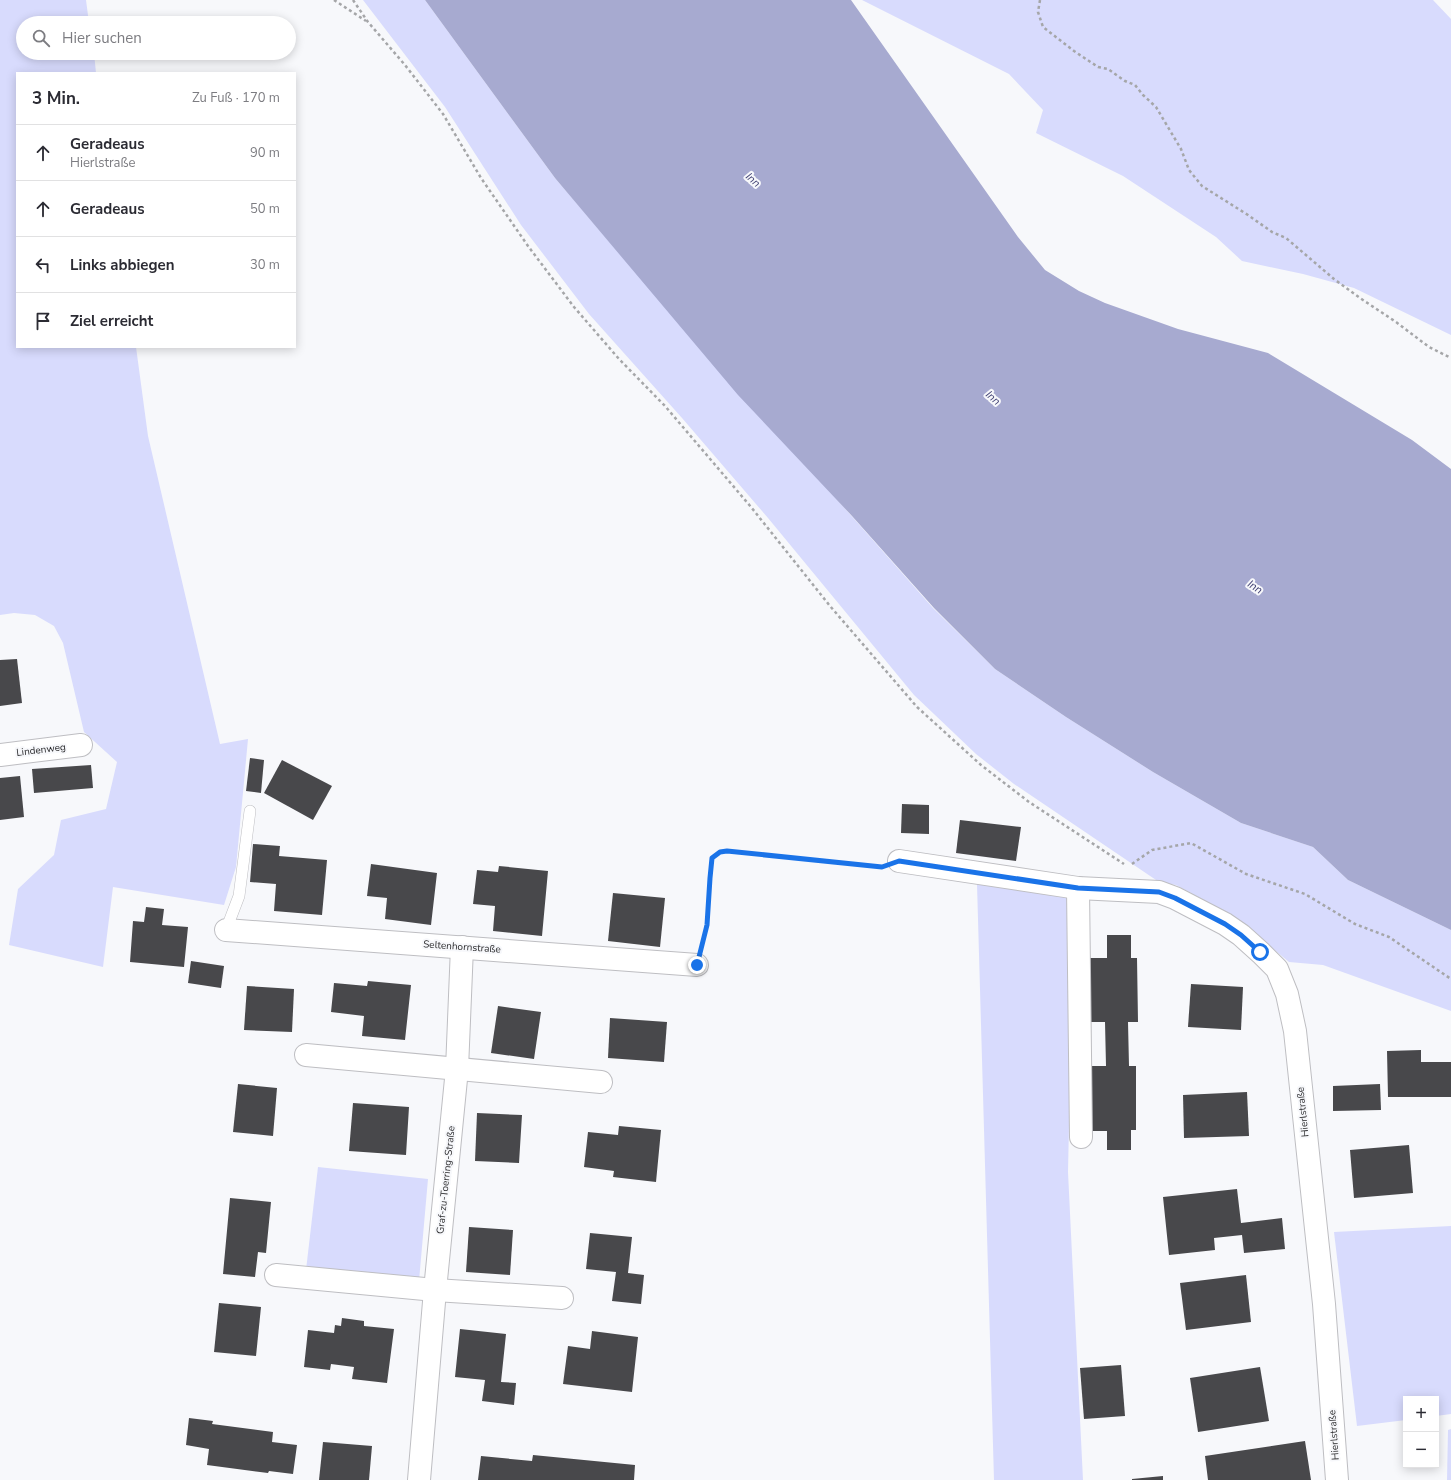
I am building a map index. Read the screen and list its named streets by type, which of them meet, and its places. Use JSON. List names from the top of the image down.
{
  "streets": {
    "street": [
      "Lindenweg",
      "Seltenhornstraße",
      "Hierlstraße",
      "Graf-zu-Toerring-Straße"
    ]
  },
  "crossings": [
    ["Seltenhornstraße", "Graf-zu-Toerring-Straße"]
  ],
  "water": ["Inn"],
  "page": {
    "search": "Hier suchen",
    "heading": ["3 Min.", "Zu Fuß · 170 m"],
    "list": [
      ["Geradeaus", "Hierlstraße", "90 m"],
      ["Geradeaus", "50 m"],
      ["Links abbiegen", "30 m"],
      "Ziel erreicht"
    ],
    "map_buttons": ["+", "−"]
  }
}
